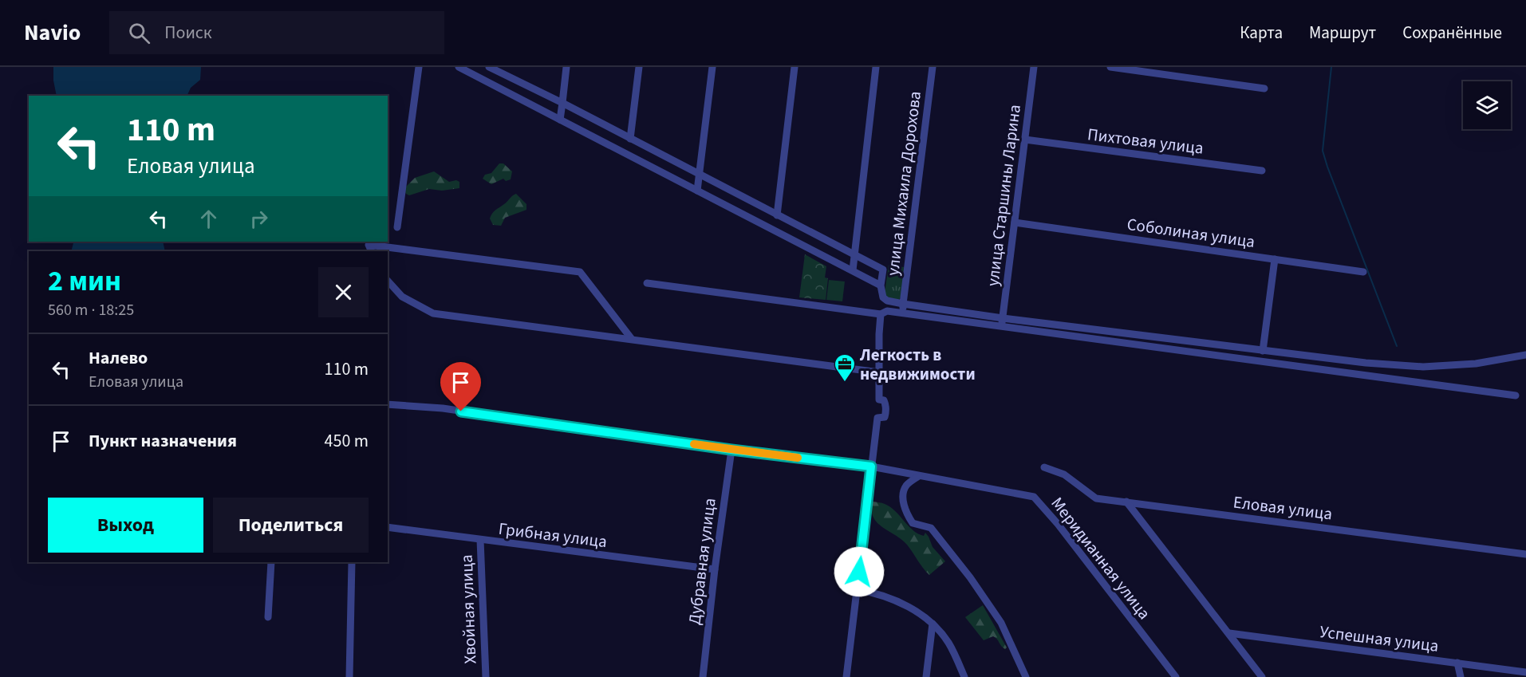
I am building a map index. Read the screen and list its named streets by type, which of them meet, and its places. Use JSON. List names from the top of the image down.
{
  "streets": {
    "street": [
      "Пихтовая улица",
      "улица Михаила Дорохова",
      "улица Старшины Ларина",
      "Соболиная улица",
      "Еловая улица",
      "Грибная улица",
      "Меридианная улица",
      "Дубравная улица",
      "Хвойная улица",
      "Успешная улица"
    ]
  },
  "crossings": [
    ["Пихтовая улица", "улица Старшины Ларина"],
    ["улица Старшины Ларина", "Соболиная улица"],
    ["Грибная улица", "Дубравная улица"],
    ["Грибная улица", "Хвойная улица"]
  ],
  "places": {
    "office": ["Легкость в недвижимости"]
  },
  "page": {
    "header": "Navio",
    "search": "Поиск",
    "nav": ["Карта", "Маршрут", "Сохранённые"],
    "turn": ["110 m", "Еловая улица"],
    "heading": ["2 мин", "560 m · 18:25"],
    "list": [
      {
        "name": "Налево",
        "note": "Еловая улица",
        "value": "110 m"
      },
      {
        "name": "Пункт назначения",
        "value": "450 m"
      }
    ],
    "buttons": ["Выход", "Поделиться"]
  }
}
